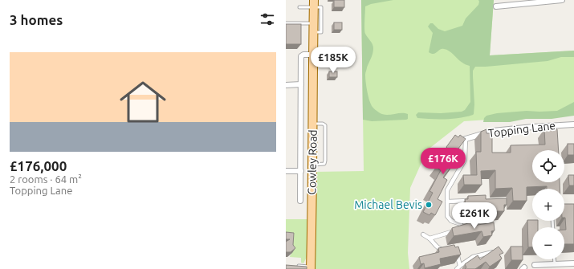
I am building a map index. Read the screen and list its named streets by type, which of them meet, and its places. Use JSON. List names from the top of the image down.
{
  "streets": {
    "main road": ["Cowley Road"],
    "street": ["Topping Lane"]
  },
  "places": ["Michael Bevis"],
  "page": {
    "heading": "3 homes",
    "list": [
      {
        "name": "£176,000",
        "note": "2 rooms · 64 m² · Topping Lane"
      }
    ],
    "price": ["£185K", "£176K", "£261K"],
    "map_buttons": ["+", "−"]
  }
}
